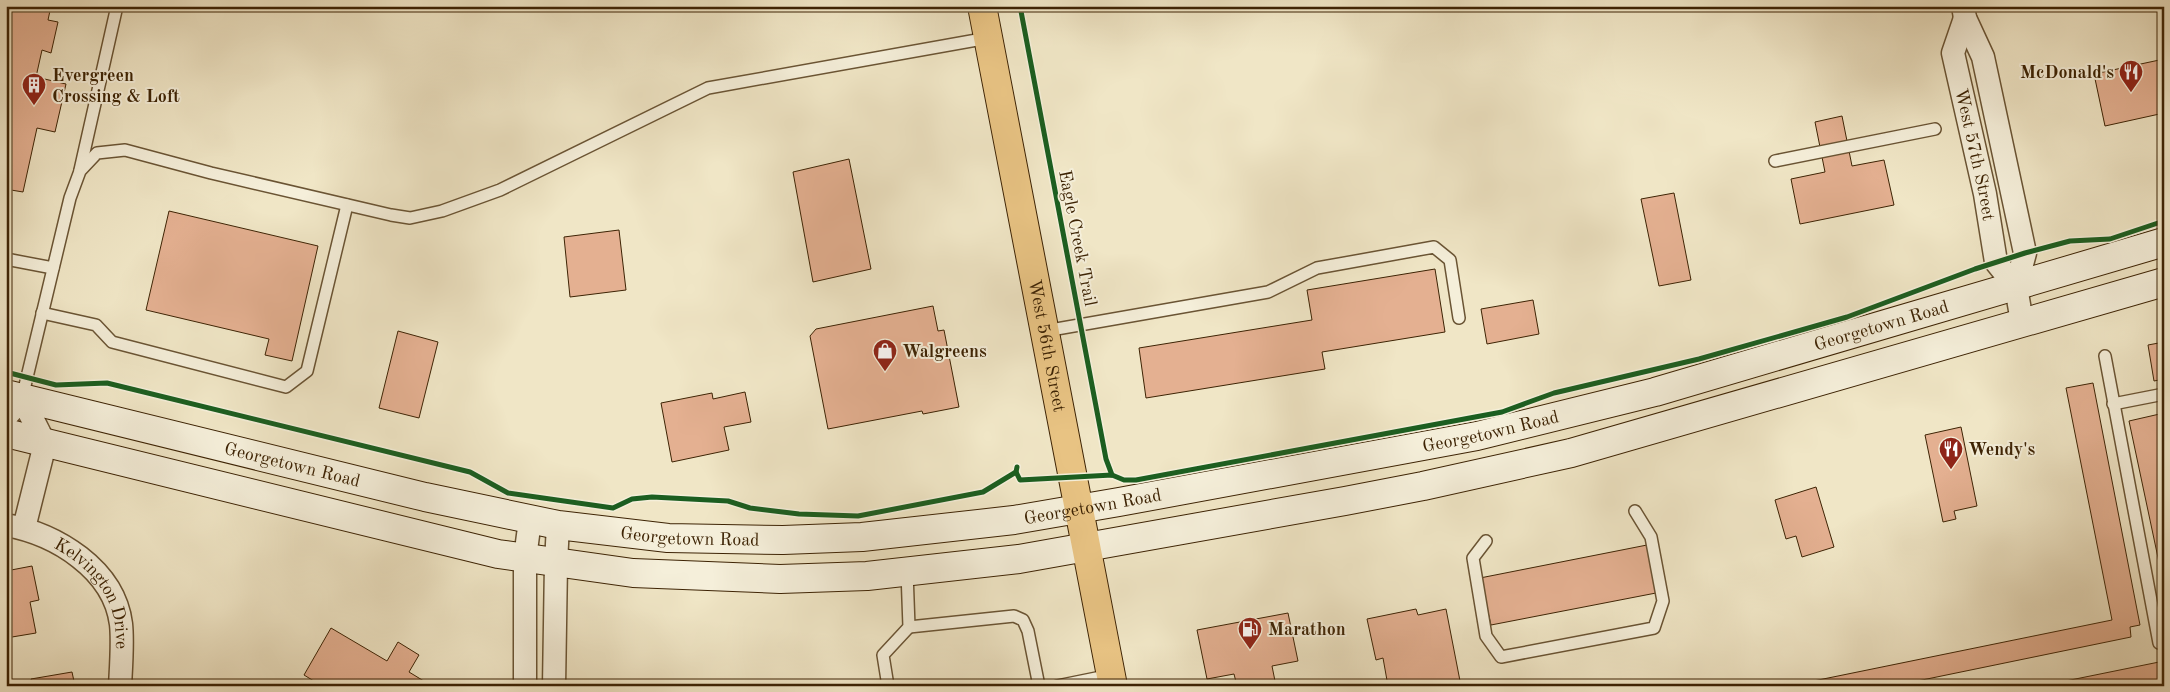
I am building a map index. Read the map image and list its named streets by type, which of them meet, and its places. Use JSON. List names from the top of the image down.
{
  "streets": {
    "main road": ["Georgetown Road", "West 56th Street"],
    "street": ["West 57th Street", "Kelvington Drive"],
    "cycle path": ["Eagle Creek Trail"]
  },
  "crossings": [
    ["West 57th Street", "Georgetown Road"],
    ["Georgetown Road", "West 56th Street"],
    ["Georgetown Road", "Kelvington Drive"]
  ],
  "places": {
    "restaurant": ["McDonald's", "Wendy's"],
    "building": ["Evergreen Crossing & Loft"],
    "shop": ["Walgreens"],
    "fuel station": ["Marathon"]
  }
}
